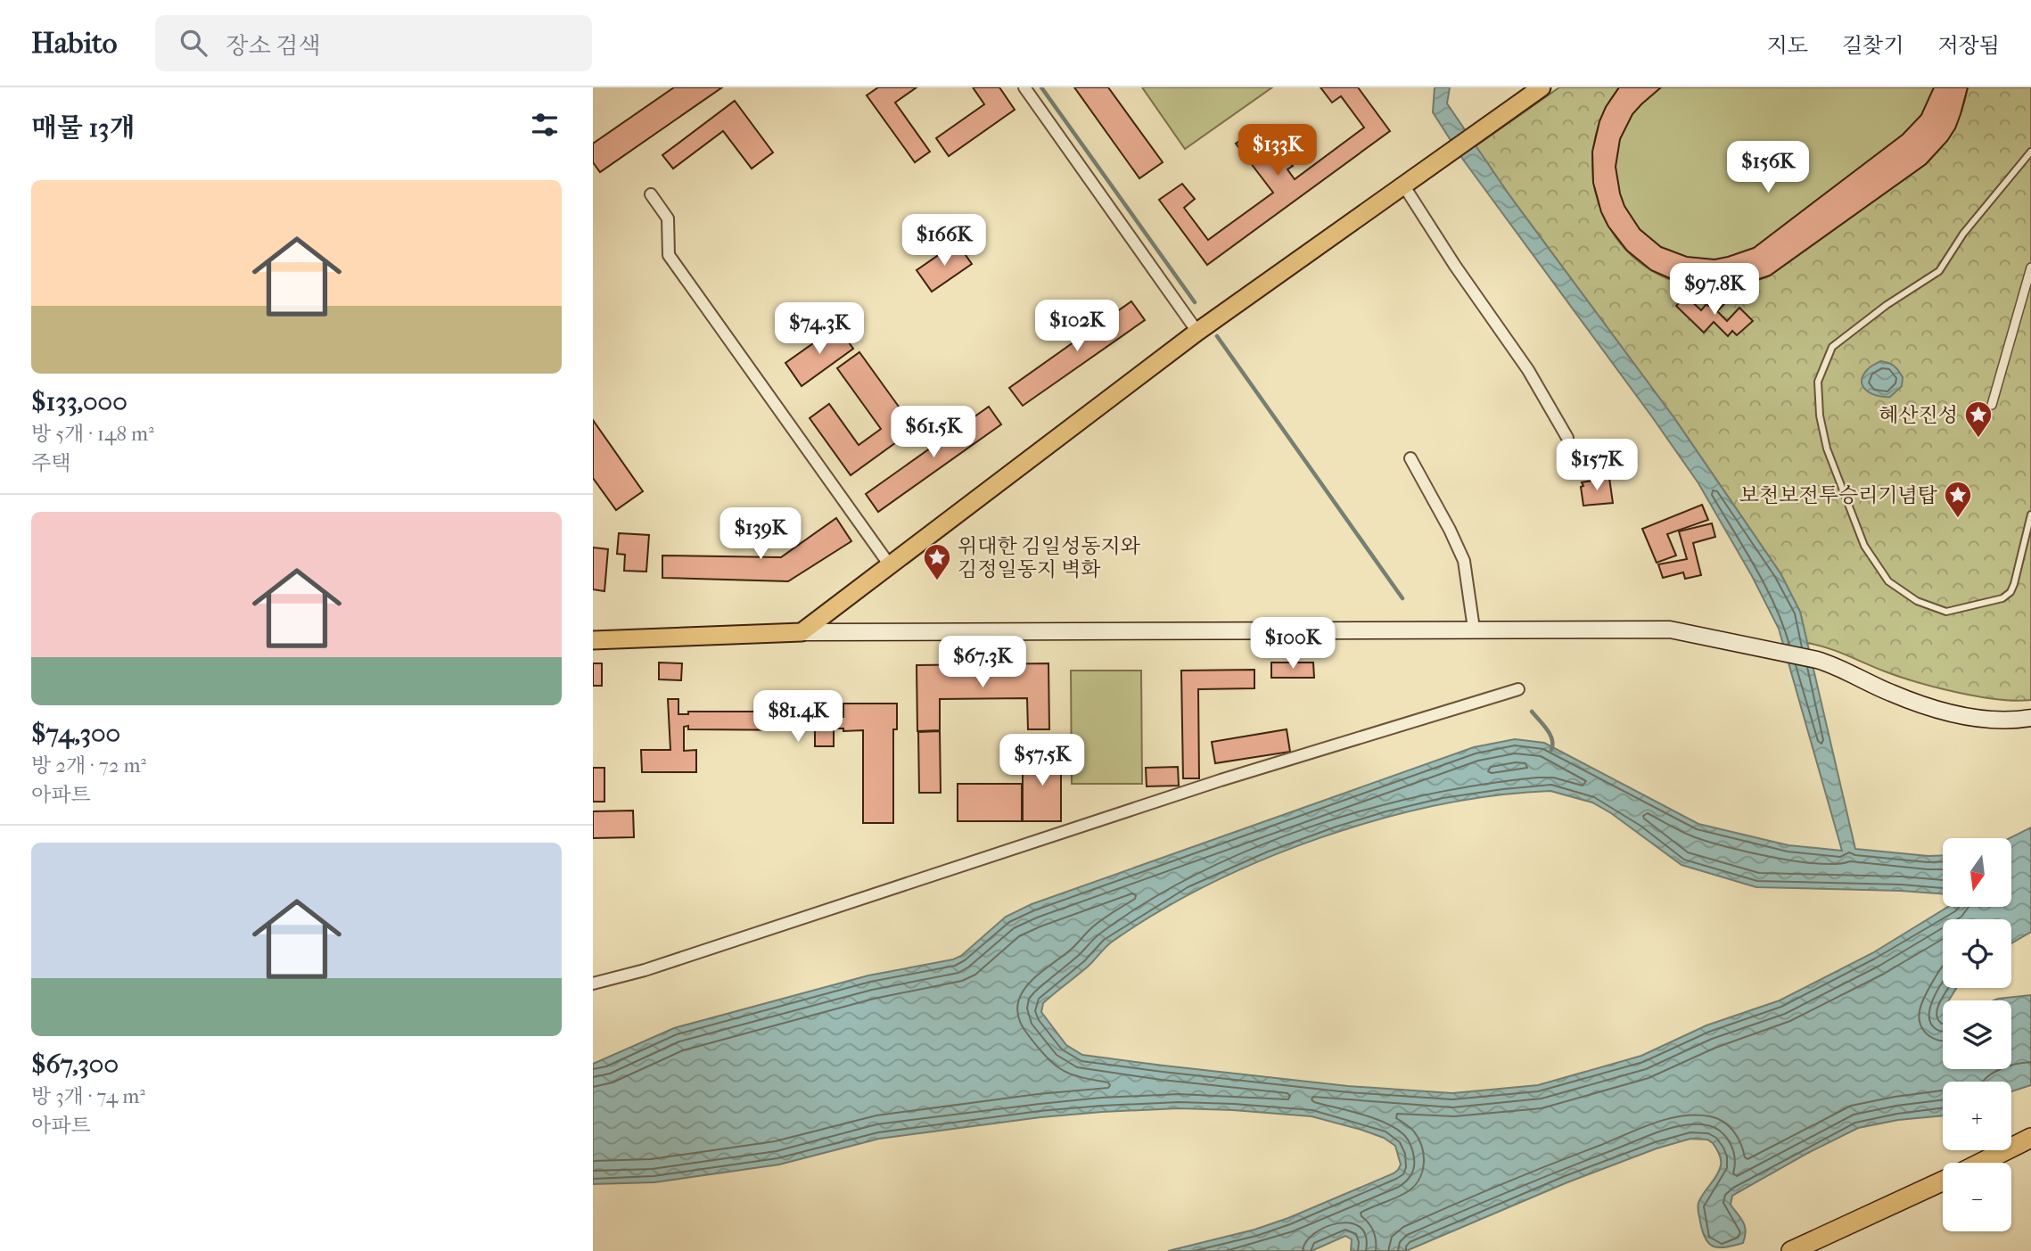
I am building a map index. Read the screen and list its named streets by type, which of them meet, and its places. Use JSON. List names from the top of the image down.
{
  "places": {
    "place": ["혜산진성", "보천보전투승리기념탑", "위대한 김일성동지와 김정일동지 벽화"]
  },
  "north": "bottom",
  "page": {
    "header": "Habito",
    "search": "장소 검색",
    "nav": ["지도", "길찾기", "저장됨"],
    "heading": "매물 13개",
    "price": [
      "$133K",
      "$156K",
      "$166K",
      "$97.8K",
      "$102K",
      "$74.3K",
      "$61.5K",
      "$157K",
      "$139K",
      "$100K",
      "$67.3K",
      "$81.4K",
      "$57.5K"
    ],
    "list": [
      {
        "name": "$133,000",
        "note": "방 5개 · 148 m² · 주택"
      },
      {
        "name": "$74,300",
        "note": "방 2개 · 72 m² · 아파트"
      },
      {
        "name": "$67,300",
        "note": "방 3개 · 74 m² · 아파트"
      }
    ],
    "map_buttons": ["+", "−"]
  }
}
